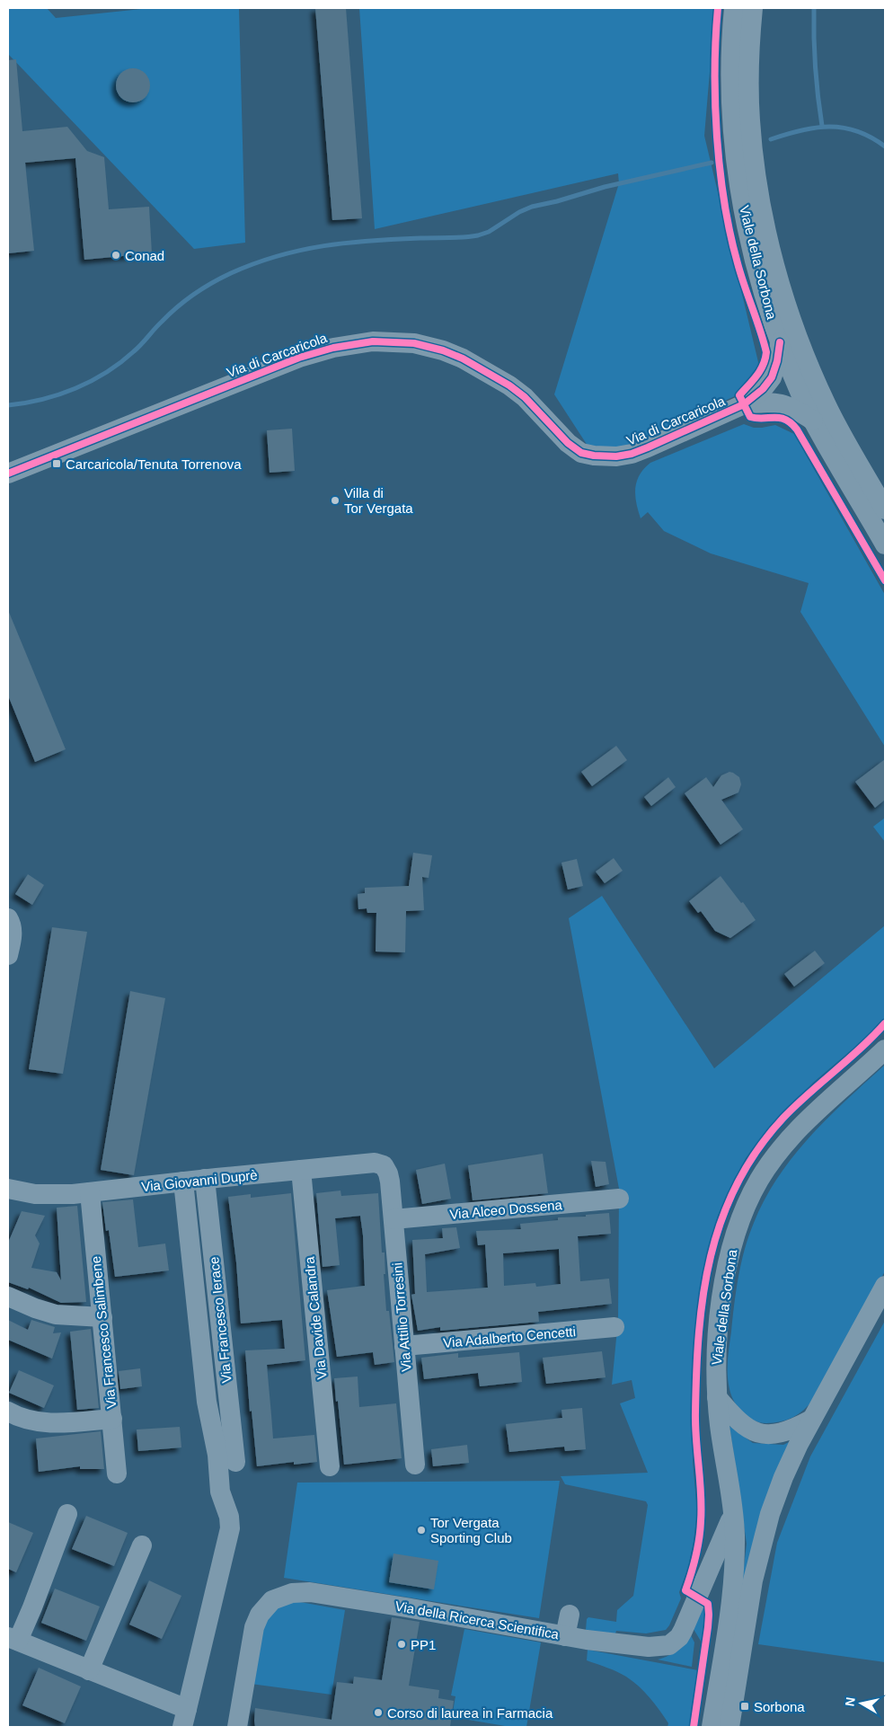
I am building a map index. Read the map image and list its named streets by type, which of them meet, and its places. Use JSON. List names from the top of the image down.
{
  "streets": {
    "street": [
      "Viale della Sorbona",
      "Via di Carcaricola",
      "Via Giovanni Duprè",
      "Via Alceo Dossena",
      "Via Attilio Torresini",
      "Via Davide Calandra",
      "Via Francesco Ierace",
      "Via Francesco Salimbene",
      "Via Adalberto Cencetti",
      "Via della Ricerca Scientifica"
    ]
  },
  "crossings": [
    ["Viale della Sorbona", "Via di Carcaricola"],
    ["Viale della Sorbona", "Via della Ricerca Scientifica"],
    ["Via Giovanni Duprè", "Via Attilio Torresini"],
    ["Via Giovanni Duprè", "Via Davide Calandra"],
    ["Via Giovanni Duprè", "Via Francesco Ierace"],
    ["Via Giovanni Duprè", "Via Francesco Salimbene"],
    ["Via Alceo Dossena", "Via Attilio Torresini"],
    ["Via Attilio Torresini", "Via Adalberto Cencetti"]
  ],
  "places": {
    "other": [
      "Conad",
      "Villa di Tor Vergata",
      "Tor Vergata Sporting Club",
      "PP1",
      "Corso di laurea in Farmacia"
    ],
    "transit": ["Carcaricola/Tenuta Torrenova", "Sorbona"]
  },
  "north": "left"
}
